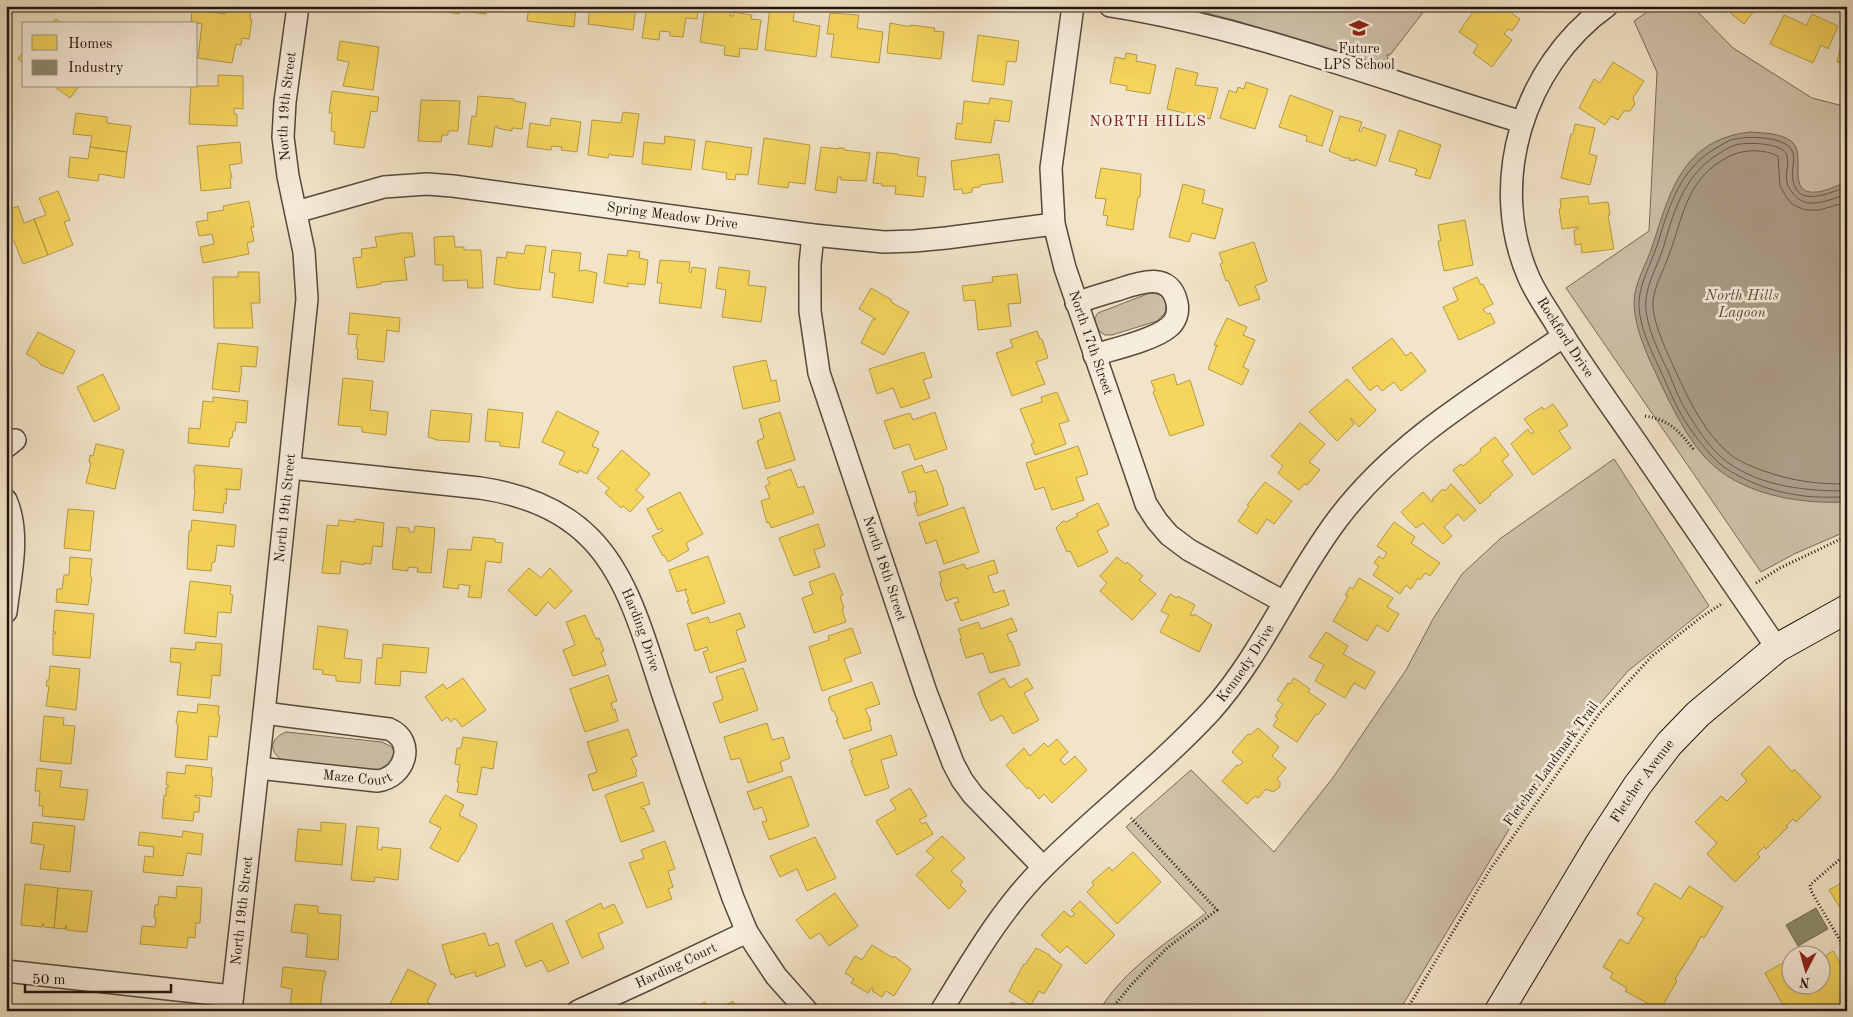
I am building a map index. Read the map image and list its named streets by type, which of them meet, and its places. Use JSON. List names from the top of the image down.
{
  "streets": {
    "main road": ["Fletcher Avenue"],
    "street": [
      "North 19th Street",
      "Spring Meadow Drive",
      "Rockford Drive",
      "North 17th Street",
      "North 18th Street",
      "Harding Drive",
      "Kennedy Drive",
      "Maze Court",
      "Harding Court"
    ],
    "path": ["Fletcher Landmark Trail"]
  },
  "crossings": [
    ["North 19th Street", "Spring Meadow Drive"],
    ["North 19th Street", "Harding Drive"],
    ["North 19th Street", "Maze Court"],
    ["Spring Meadow Drive", "North 17th Street"],
    ["Spring Meadow Drive", "North 18th Street"],
    ["Rockford Drive", "Kennedy Drive"],
    ["Rockford Drive", "Fletcher Landmark Trail"],
    ["Rockford Drive", "Fletcher Avenue"],
    ["North 17th Street", "Kennedy Drive"],
    ["North 18th Street", "Kennedy Drive"],
    ["Harding Drive", "Harding Court"]
  ],
  "districts": ["NORTH HILLS"],
  "water": ["North Hills Lagoon"],
  "places": {
    "school or university": ["Future LPS School"]
  },
  "legend": ["Homes", "Industry"],
  "scale_bar": "50 m",
  "north": "bottom"
}
